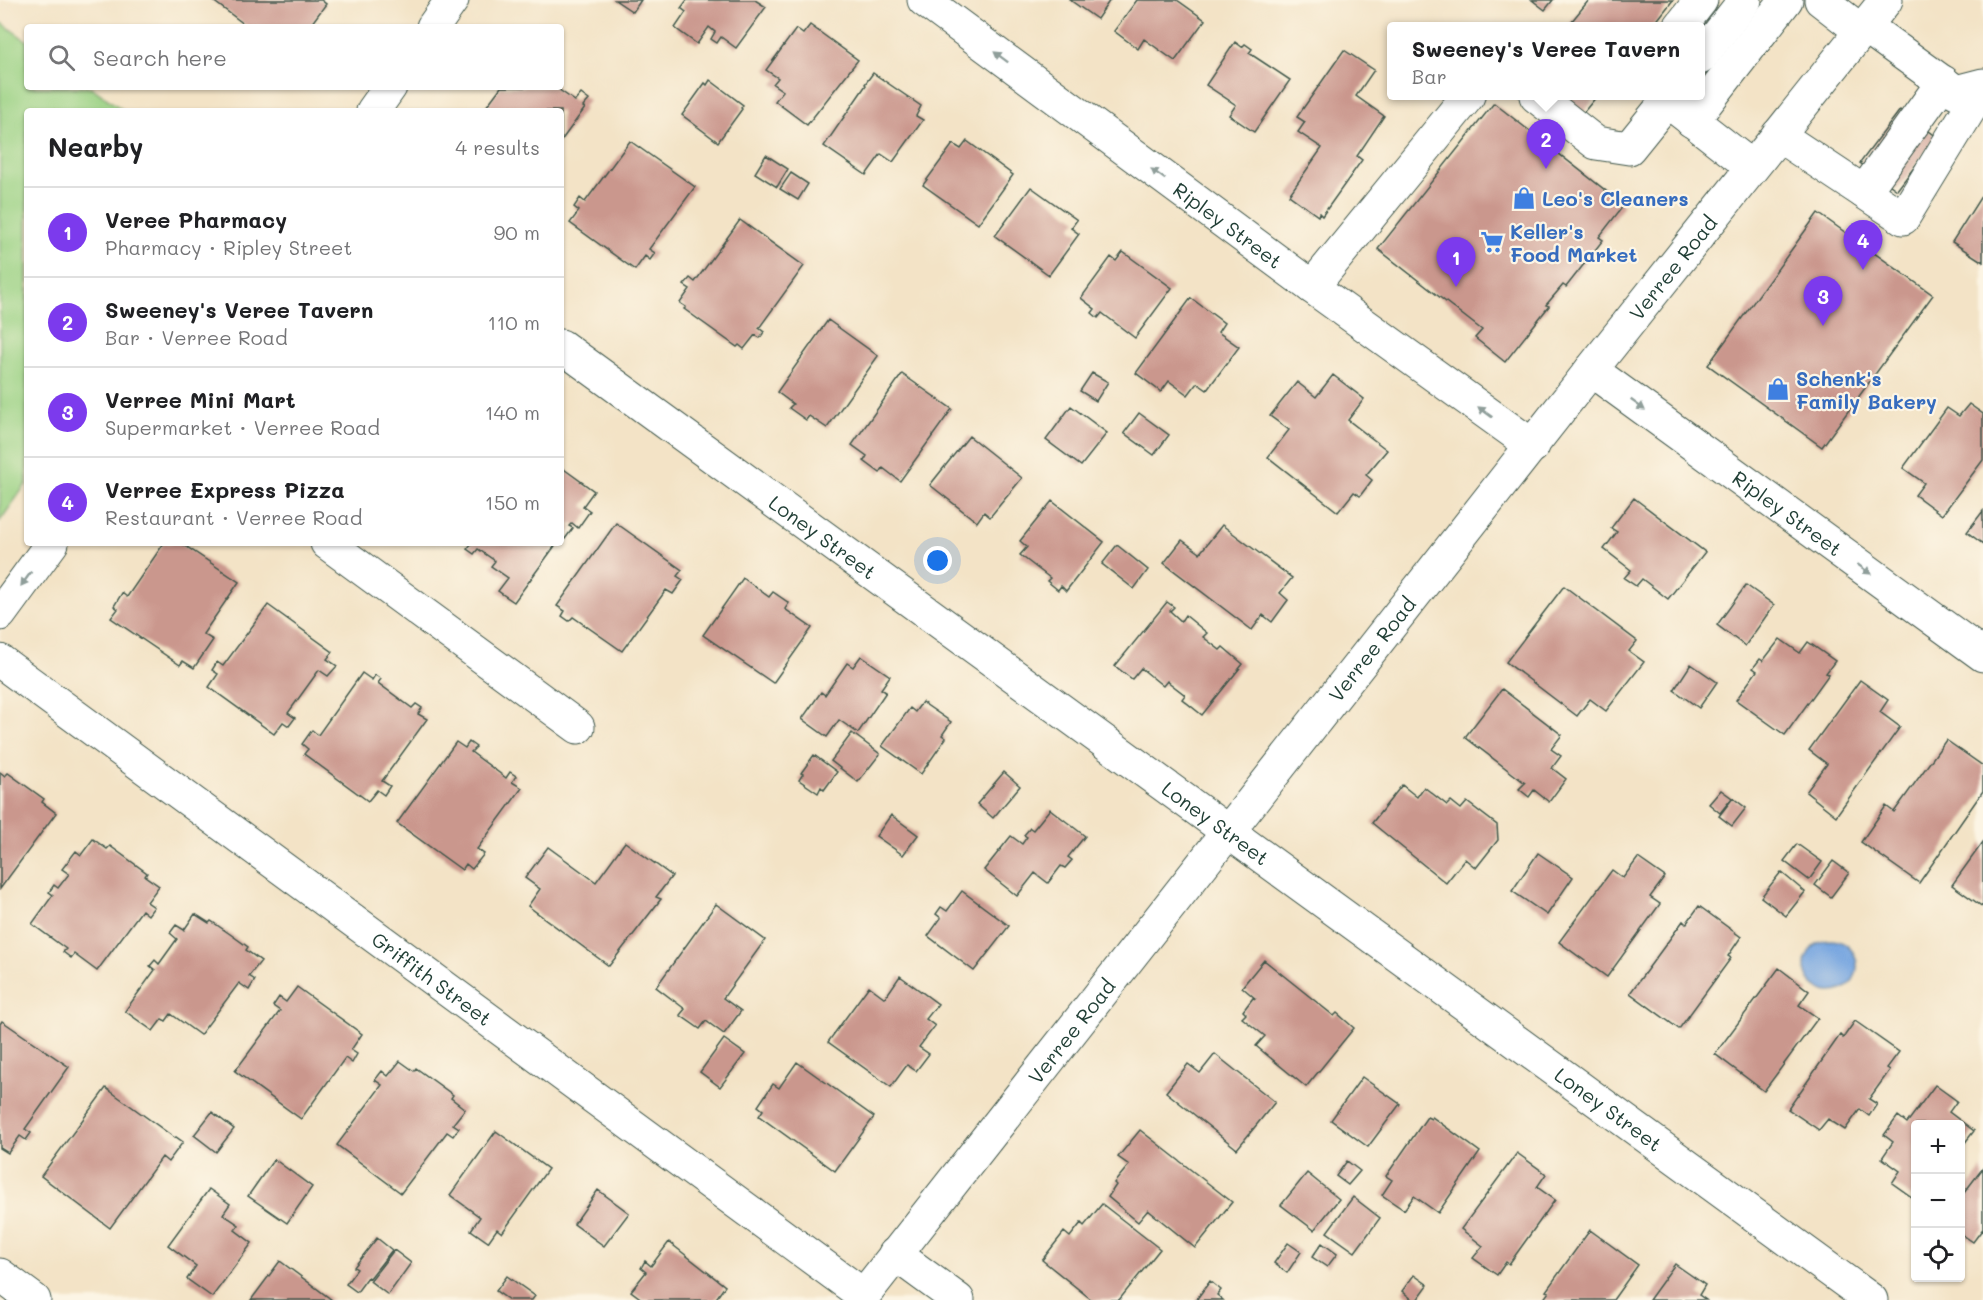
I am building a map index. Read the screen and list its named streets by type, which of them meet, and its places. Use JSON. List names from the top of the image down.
{
  "streets": {
    "street": [
      "Ripley Street",
      "Verree Road",
      "Loney Street",
      "Griffith Street"
    ]
  },
  "crossings": [
    ["Ripley Street", "Verree Road"],
    ["Verree Road", "Loney Street"],
    ["Verree Road", "Griffith Street"]
  ],
  "places": {
    "shop": ["Leo's Cleaners", "Schenk's Family Bakery"],
    "supermarket": ["Keller's Food Market"]
  },
  "page": {
    "popup": ["Sweeney's Veree Tavern", "Bar"],
    "search": "Search here",
    "heading": ["Nearby", "4 results"],
    "pins": [
      "2",
      "4",
      "1",
      "3"
    ],
    "list": [
      {
        "mark": "1",
        "name": "Veree Pharmacy",
        "note": "Pharmacy · Ripley Street",
        "value": "90 m"
      },
      {
        "mark": "2",
        "name": "Sweeney's Veree Tavern",
        "note": "Bar · Verree Road",
        "value": "110 m"
      },
      {
        "mark": "3",
        "name": "Verree Mini Mart",
        "note": "Supermarket · Verree Road",
        "value": "140 m"
      },
      {
        "mark": "4",
        "name": "Verree Express Pizza",
        "note": "Restaurant · Verree Road",
        "value": "150 m"
      }
    ],
    "map_buttons": ["+", "−"]
  }
}
